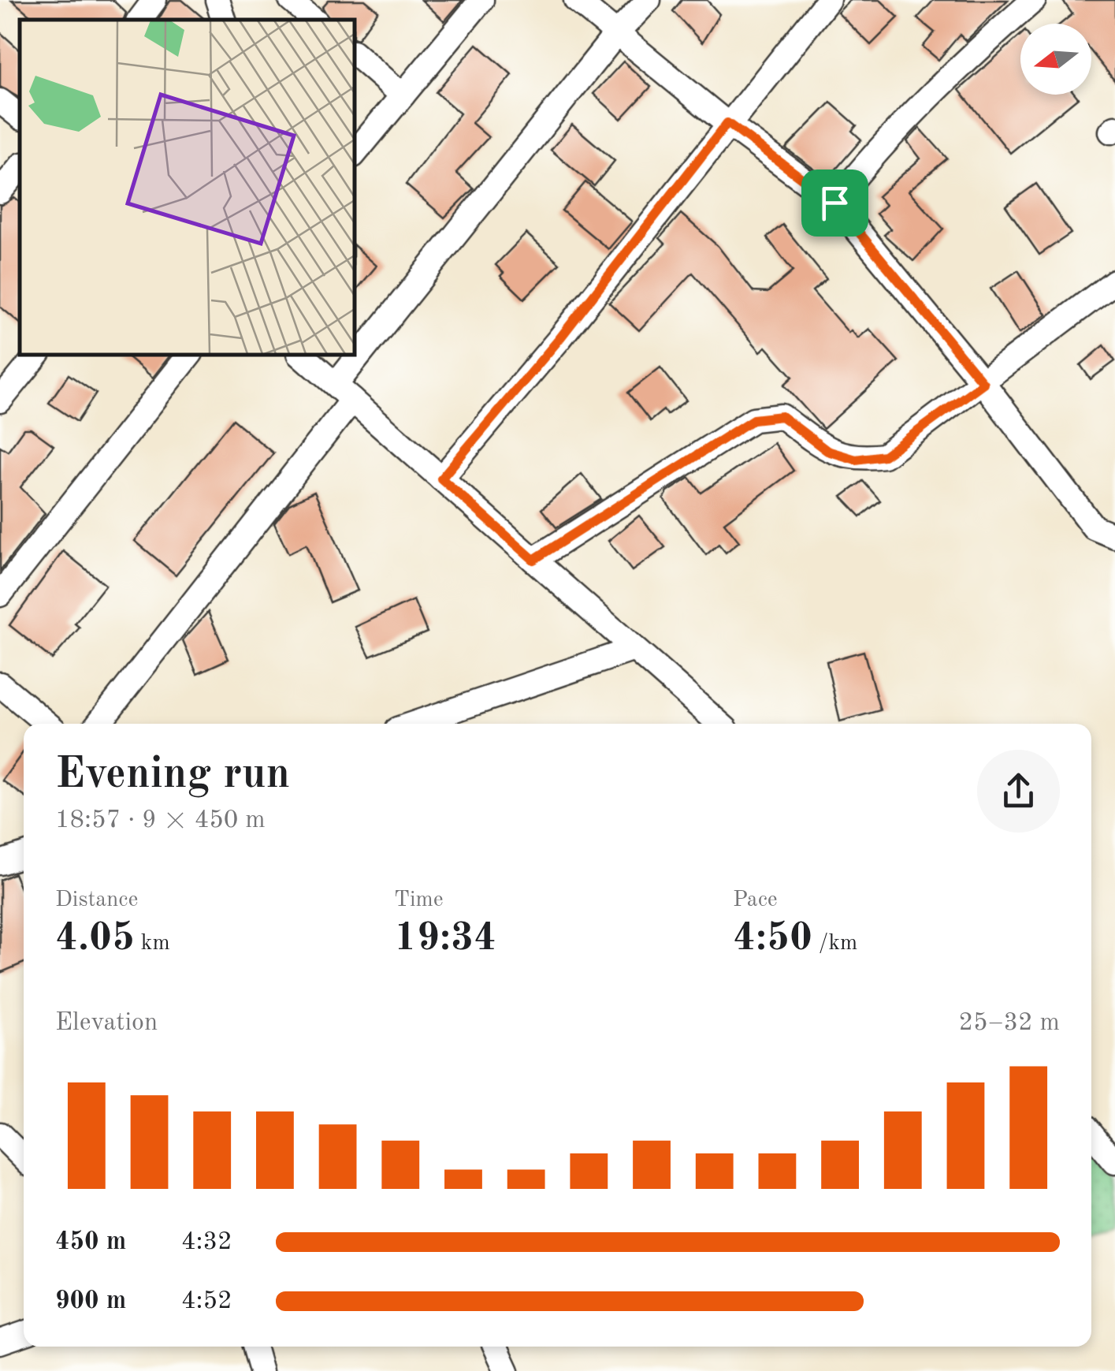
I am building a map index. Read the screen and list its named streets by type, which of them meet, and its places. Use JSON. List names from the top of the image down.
{
  "north": "left",
  "page": {
    "heading": ["Evening run", "18:57 · 9 × 450 m"],
    "stats": [
      ["Distance", "4.05 km"],
      ["Time", "19:34"],
      ["Pace", "4:50 /km"]
    ],
    "chart": ["Elevation", "25–32 m"],
    "list": [
      {
        "name": "450 m",
        "note": "4:32"
      },
      {
        "name": "900 m",
        "note": "4:52"
      }
    ]
  }
}
